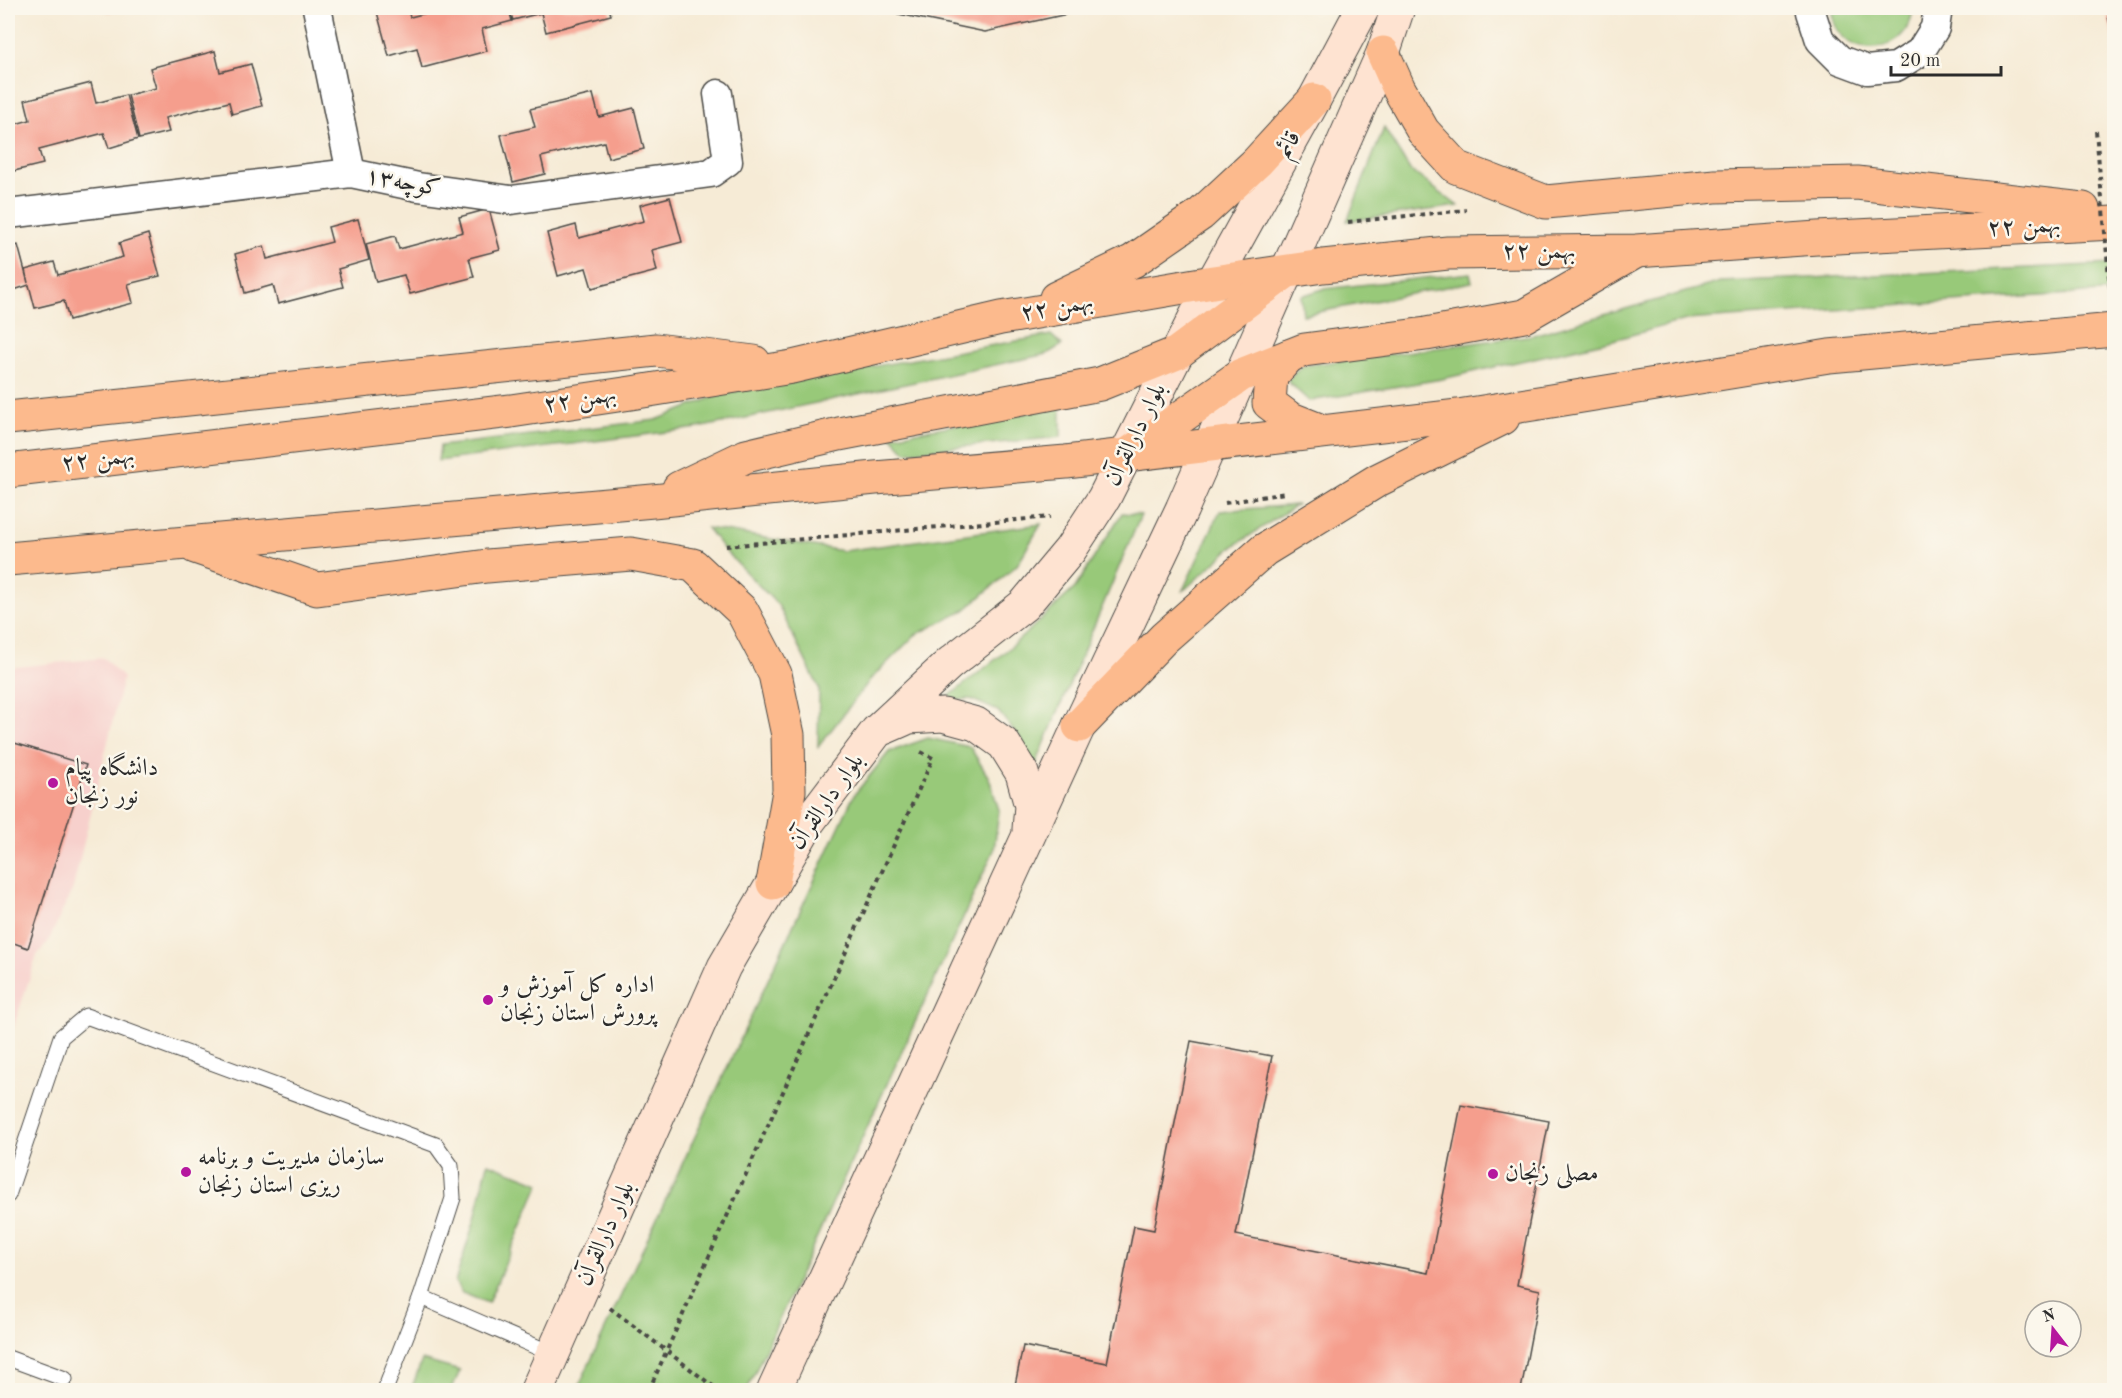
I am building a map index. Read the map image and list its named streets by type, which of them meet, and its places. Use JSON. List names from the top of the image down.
{
  "streets": {
    "highway": ["۲۲ بهمن"],
    "main road": ["قائم", "بلوار دارالقرآن"],
    "street": ["کوچه۱۳"]
  },
  "crossings": [
    ["قائم", "۲۲ بهمن"],
    ["قائم", "بلوار دارالقرآن"],
    ["۲۲ بهمن", "بلوار دارالقرآن"]
  ],
  "places": [
    "دانشگاه پیام نور زنجان",
    "اداره کل آموزش و پرورش استان زنجان",
    "سازمان مدیریت و برنامه ریزی استان زنجان",
    "مصلی زنجان"
  ],
  "scale_bar": "20 m",
  "north": "top"
}
